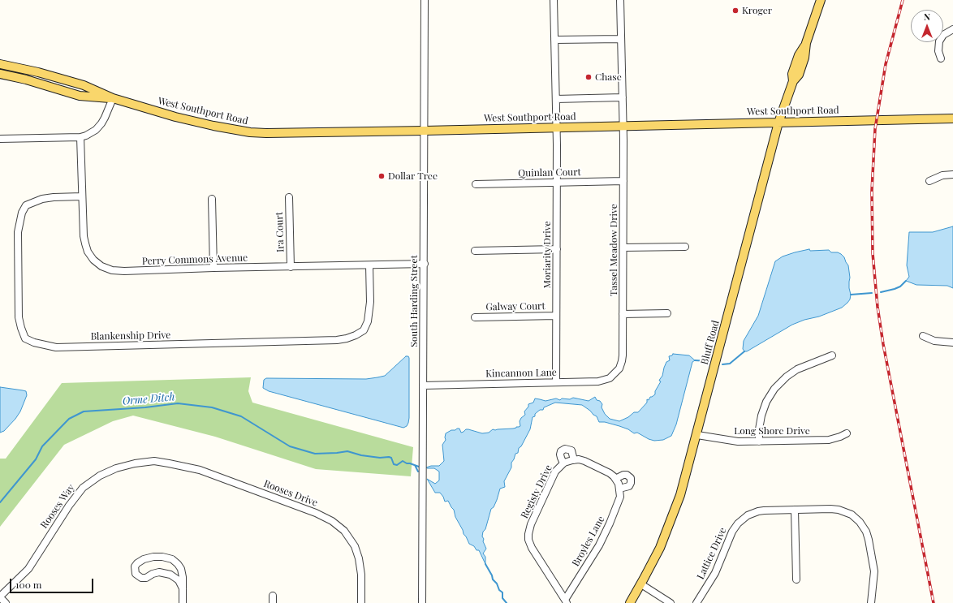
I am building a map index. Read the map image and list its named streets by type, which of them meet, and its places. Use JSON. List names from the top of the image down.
{
  "streets": {
    "main road": ["West Southport Road", "Bluff Road"],
    "street": [
      "Quinlan Court",
      "Ira Court",
      "Tassel Meadow Drive",
      "Moriarity Drive",
      "Perry Commons Avenue",
      "South Harding Street",
      "Galway Court",
      "Blankenship Drive",
      "Kincannon Lane",
      "Long Shore Drive",
      "Registy Drive",
      "Rooses Drive",
      "Rooses Way",
      "Broyles Lane",
      "Lattice Drive"
    ]
  },
  "crossings": [
    ["West Southport Road", "Tassel Meadow Drive"],
    ["West Southport Road", "Moriarity Drive"],
    ["West Southport Road", "South Harding Street"],
    ["West Southport Road", "Bluff Road"],
    ["Quinlan Court", "Tassel Meadow Drive"],
    ["Quinlan Court", "Moriarity Drive"],
    ["Ira Court", "Perry Commons Avenue"],
    ["Tassel Meadow Drive", "Kincannon Lane"],
    ["Moriarity Drive", "Galway Court"],
    ["Moriarity Drive", "Kincannon Lane"],
    ["Perry Commons Avenue", "South Harding Street"],
    ["Perry Commons Avenue", "Blankenship Drive"],
    ["South Harding Street", "Kincannon Lane"],
    ["Bluff Road", "Long Shore Drive"],
    ["Registy Drive", "Broyles Lane"],
    ["Rooses Drive", "Rooses Way"]
  ],
  "water": ["Orme Ditch"],
  "places": ["Kroger", "Chase", "Dollar Tree"],
  "scale_bar": "100 m",
  "north": "top"
}
